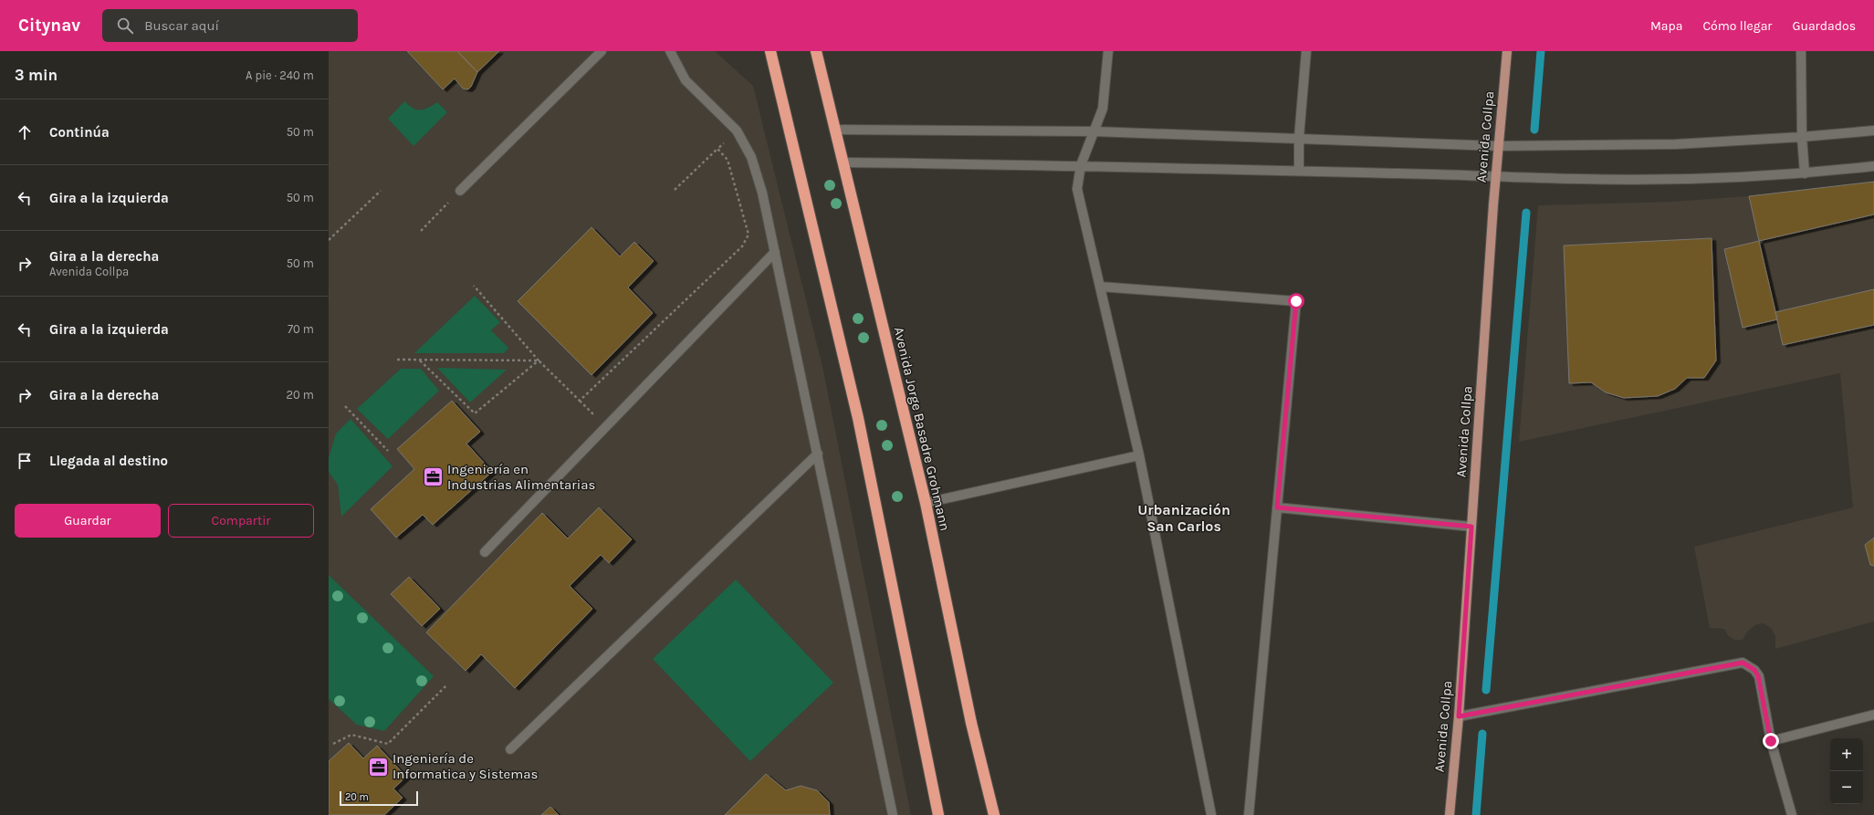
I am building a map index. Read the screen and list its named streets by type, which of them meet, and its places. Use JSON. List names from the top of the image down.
{
  "streets": {
    "highway": ["Avenida Jorge Basadre Grohmann"],
    "main road": ["Avenida Collpa"]
  },
  "districts": ["Urbanización San Carlos"],
  "places": {
    "office": ["Ingeniería en Industrias Alimentarias", "Ingeniería de Informatica y Sistemas"]
  },
  "scale_bar": "20 m",
  "page": {
    "header": "Citynav",
    "search": "Buscar aquí",
    "nav": ["Mapa", "Cómo llegar", "Guardados"],
    "heading": ["3 min", "A pie · 240 m"],
    "list": [
      ["Continúa", "50 m"],
      ["Gira a la izquierda", "50 m"],
      ["Gira a la derecha", "Avenida Collpa", "50 m"],
      ["Gira a la izquierda", "70 m"],
      ["Gira a la derecha", "20 m"],
      "Llegada al destino"
    ],
    "buttons": ["Guardar", "Compartir"],
    "map_buttons": ["+", "−"],
    "scale": "20 m"
  }
}
